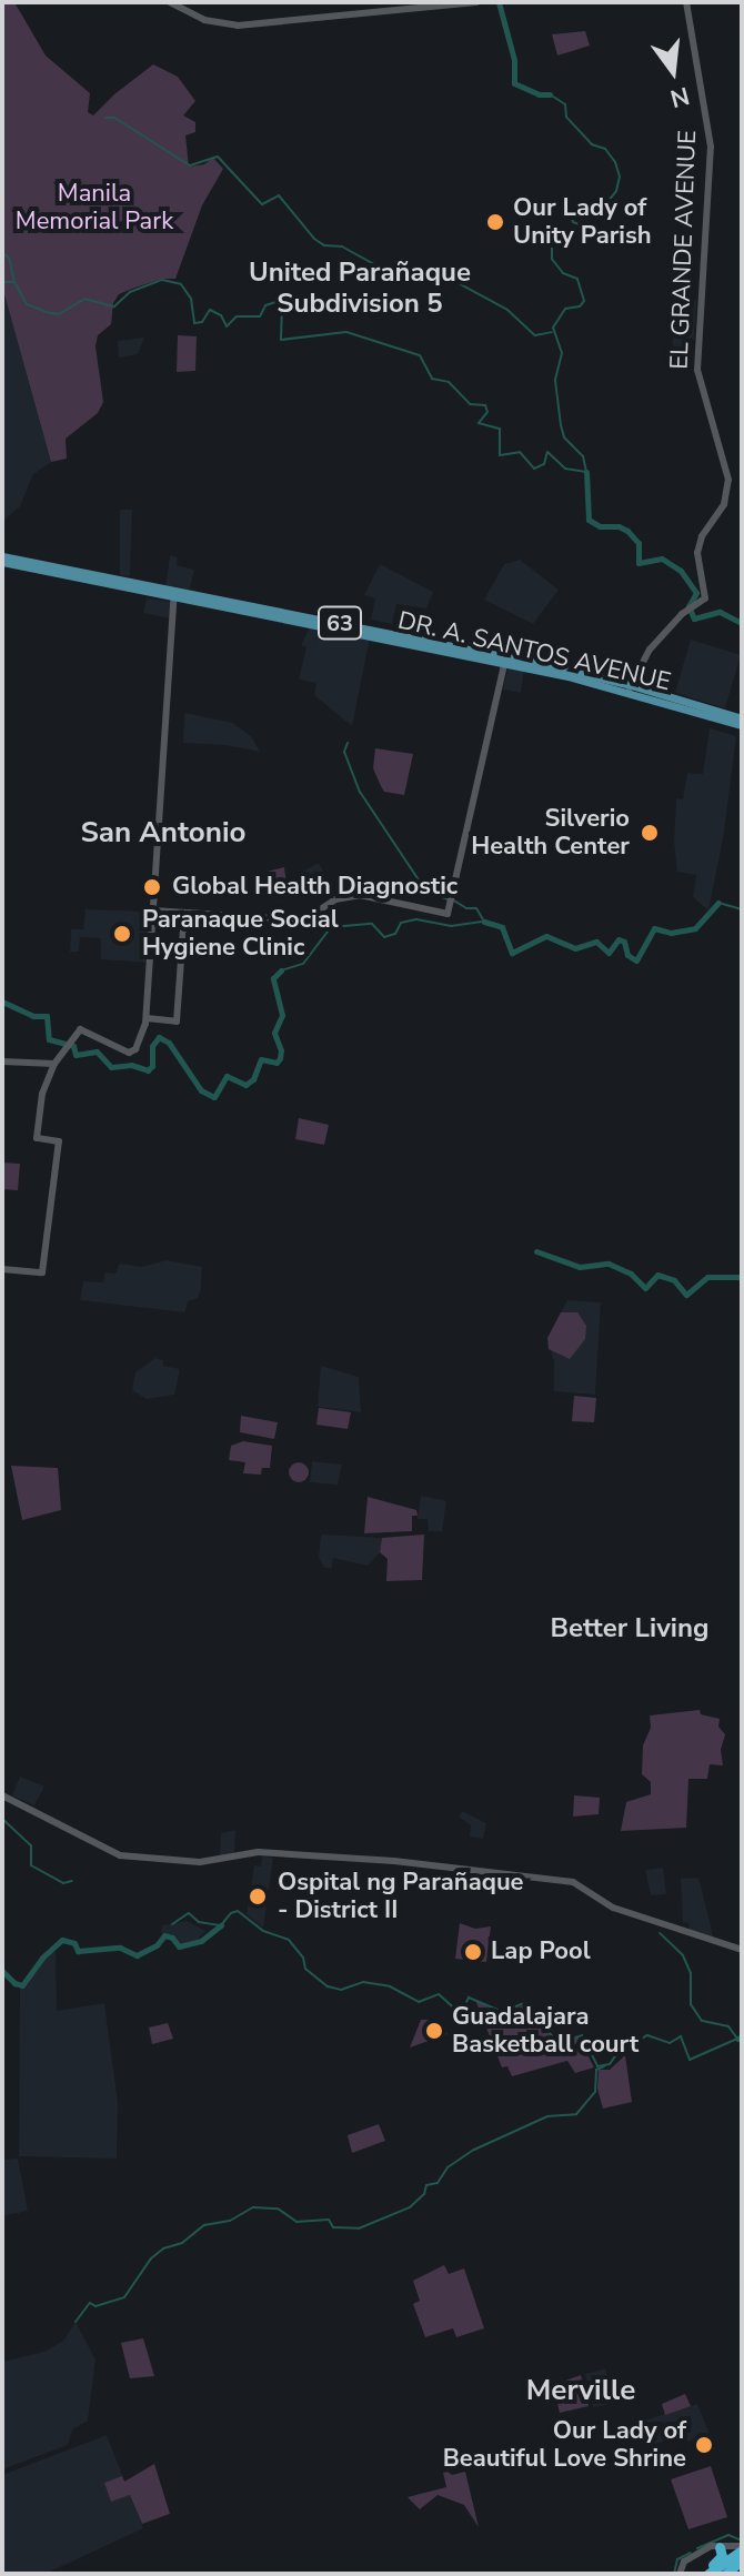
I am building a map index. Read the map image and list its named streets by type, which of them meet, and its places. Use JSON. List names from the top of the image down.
{
  "streets": {
    "main road": ["EL GRANDE AVENUE", "63", "DR. A. SANTOS AVENUE"]
  },
  "crossings": [
    ["EL GRANDE AVENUE", "DR. A. SANTOS AVENUE"]
  ],
  "districts": [
    "United Parañaque Subdivision 5",
    "San Antonio",
    "Better Living",
    "Merville"
  ],
  "parks": ["Manila Memorial Park"],
  "places": [
    "Our Lady of Unity Parish",
    "Silverio Health Center",
    "Global Health Diagnostic",
    "Paranaque Social Hygiene Clinic",
    "Ospital ng Parañaque - District II",
    "Lap Pool",
    "Guadalajara Basketball court",
    "Our Lady of Beautiful Love Shrine"
  ],
  "north": "bottom"
}
